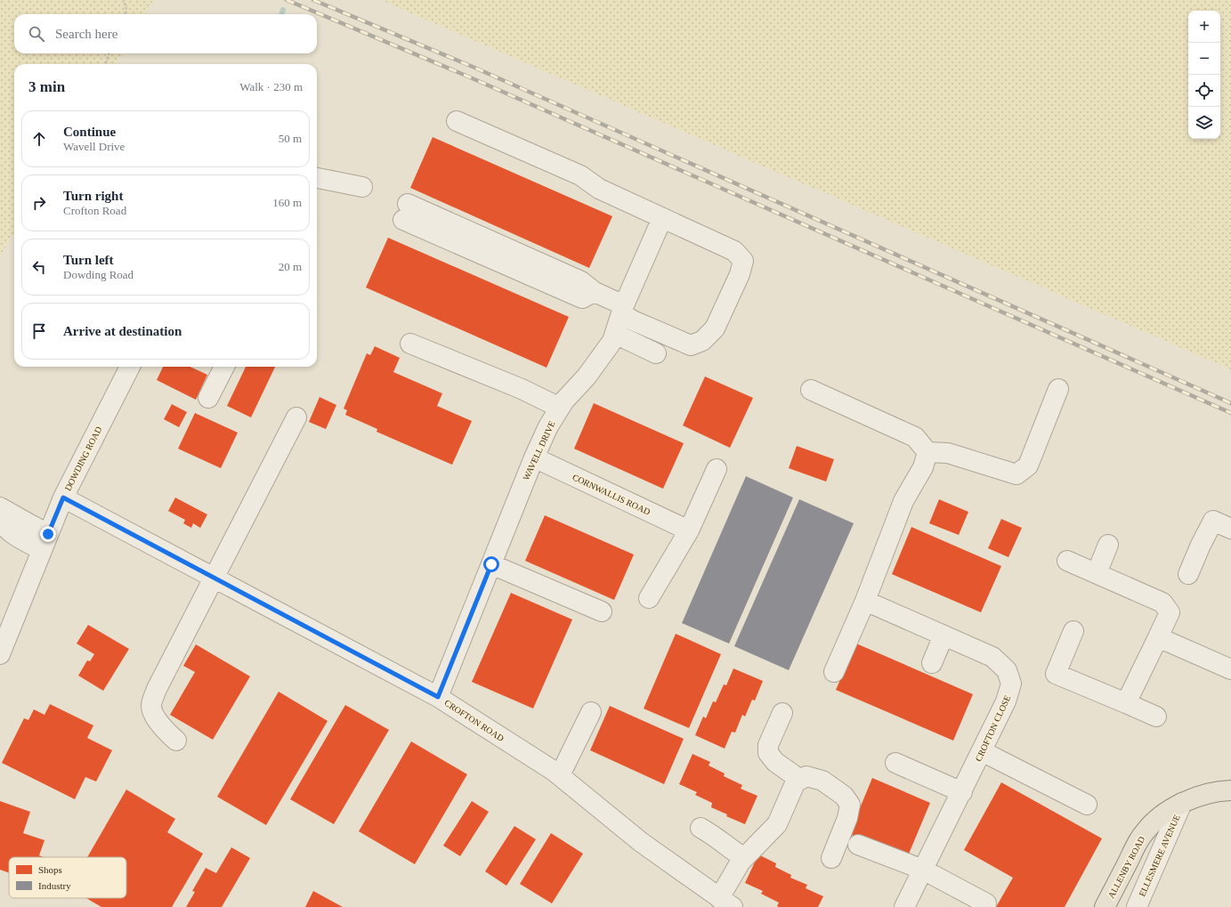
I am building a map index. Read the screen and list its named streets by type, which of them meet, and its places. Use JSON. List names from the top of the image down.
{
  "streets": {
    "main road": ["ALLENBY ROAD"],
    "street": [
      "WAVELL DRIVE",
      "DOWDING ROAD",
      "CORNWALLIS ROAD",
      "CROFTON ROAD",
      "CROFTON CLOSE",
      "ELLESMERE AVENUE"
    ]
  },
  "crossings": [
    ["WAVELL DRIVE", "CORNWALLIS ROAD"],
    ["WAVELL DRIVE", "CROFTON ROAD"],
    ["DOWDING ROAD", "CROFTON ROAD"],
    ["ELLESMERE AVENUE", "ALLENBY ROAD"]
  ],
  "legend": ["Shops", "Industry"],
  "page": {
    "map_buttons": ["+", "−"],
    "search": "Search here",
    "heading": ["3 min", "Walk · 230 m"],
    "list": [
      ["Continue", "Wavell Drive", "50 m"],
      ["Turn right", "Crofton Road", "160 m"],
      ["Turn left", "Dowding Road", "20 m"],
      "Arrive at destination"
    ]
  }
}
